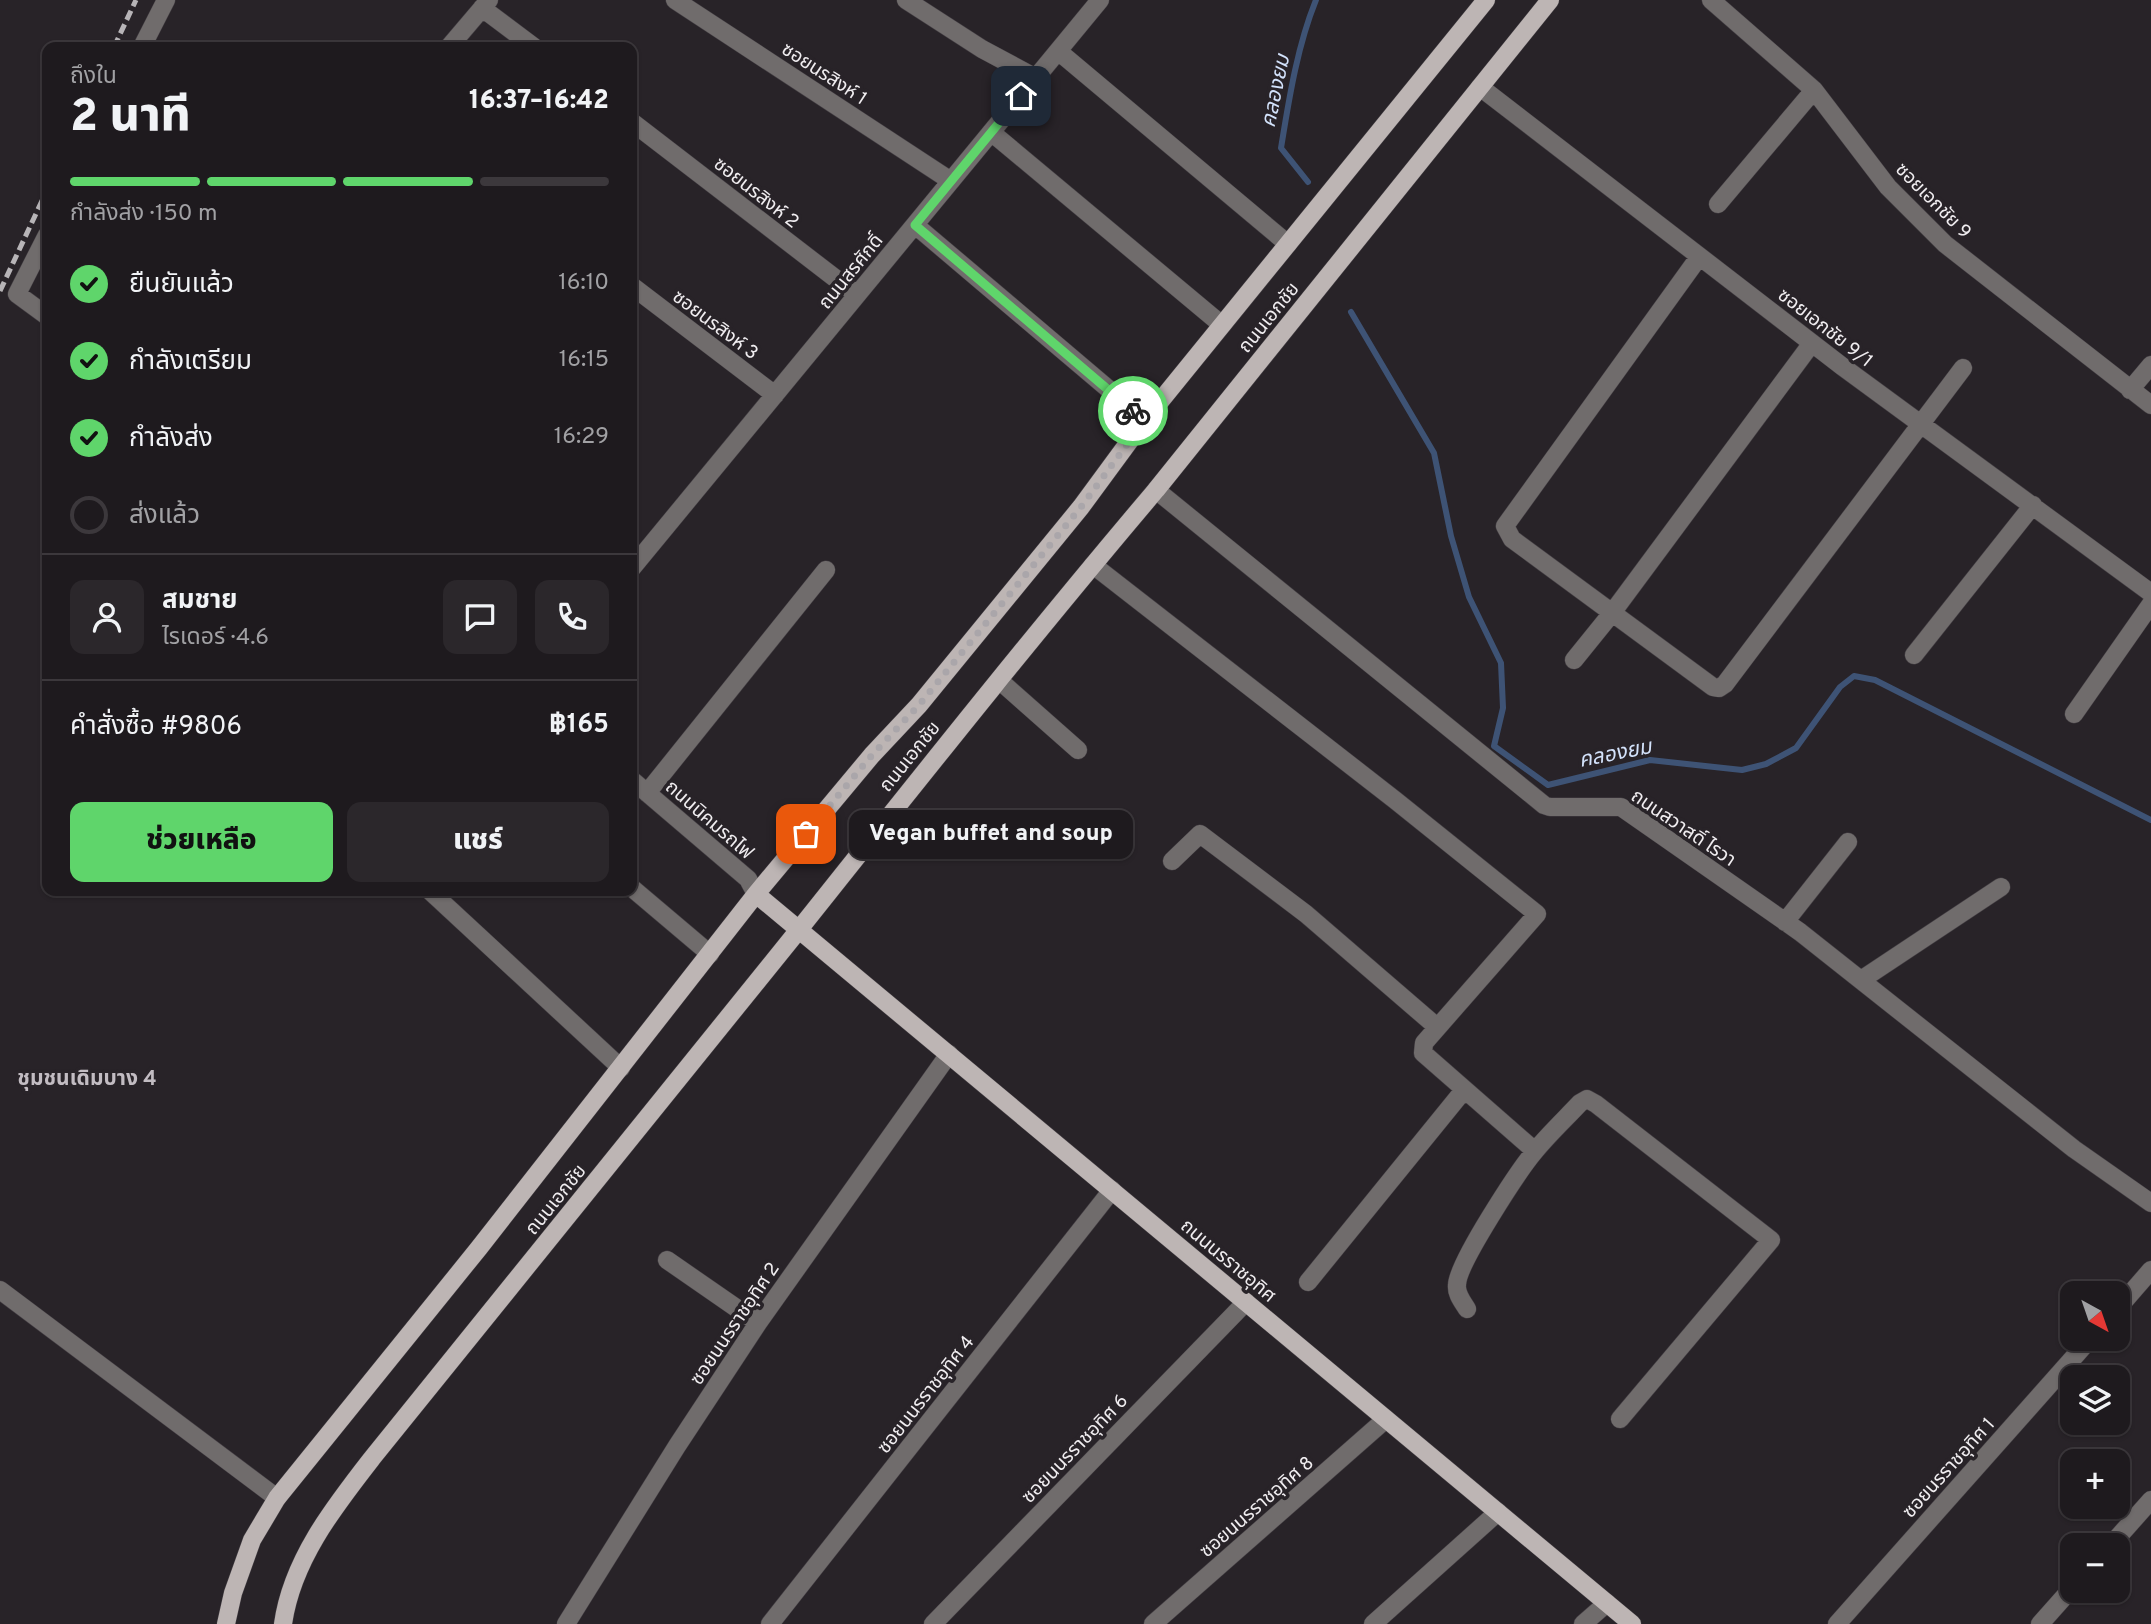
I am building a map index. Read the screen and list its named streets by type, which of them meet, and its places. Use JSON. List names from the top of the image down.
{
  "streets": {
    "main road": ["ถนนเอกชัย", "ถนนนรราชอุทิศ"],
    "street": [
      "ซอยนรสิงห์ 1",
      "ซอยนรสิงห์ 2",
      "ซอยเอกชัย 9",
      "ถนนสรศักดิ์",
      "ซอยนรสิงห์ 3",
      "ซอยเอกชัย 9/1",
      "ถนนนิคมรถไฟ",
      "ถนนสวาสดิ์ ไรวา",
      "ซอยนนรราชอุทิศ 2",
      "ซอยนนรราชอุทิศ 4",
      "ซอยนนรราชอุทิศ 6",
      "ซอยนรราชอุทิศ 1",
      "ซอยนนรราชอุทิศ 8"
    ]
  },
  "crossings": [
    ["ซอยนรสิงห์ 1", "ถนนสรศักดิ์"],
    ["ซอยนรสิงห์ 2", "ถนนสรศักดิ์"],
    ["ถนนสรศักดิ์", "ซอยนรสิงห์ 3"],
    ["ถนนเอกชัย", "ซอยเอกชัย 9/1"],
    ["ถนนเอกชัย", "ถนนนิคมรถไฟ"],
    ["ถนนเอกชัย", "ถนนสวาสดิ์ ไรวา"],
    ["ถนนเอกชัย", "ถนนนรราชอุทิศ"],
    ["ถนนนิคมรถไฟ", "ถนนนรราชอุทิศ"],
    ["ถนนนรราชอุทิศ", "ซอยนนรราชอุทิศ 2"],
    ["ถนนนรราชอุทิศ", "ซอยนนรราชอุทิศ 4"],
    ["ถนนนรราชอุทิศ", "ซอยนนรราชอุทิศ 6"],
    ["ถนนนรราชอุทิศ", "ซอยนนรราชอุทิศ 8"]
  ],
  "districts": ["ชุมชนเดิมบาง 4"],
  "water": ["คลองยม"],
  "places": ["Vegan buffet and soup"],
  "north": "bottom right",
  "page": {
    "heading": ["2 นาที", "ถึงใน", "16:37–16:42"],
    "panel": [
      "สมชาย",
      "ไรเดอร์ · 4.6",
      "คำสั่งซื้อ #9806",
      "฿165"
    ],
    "bar": "กำลังส่ง · 150 m",
    "list": [
      ["ยืนยันแล้ว", "16:10"],
      ["กำลังเตรียม", "16:15"],
      ["กำลังส่ง", "16:29"],
      "ส่งแล้ว"
    ],
    "buttons": ["ช่วยเหลือ", "แชร์"],
    "bubble": "Vegan buffet and soup",
    "map_buttons": ["+", "−"]
  }
}
